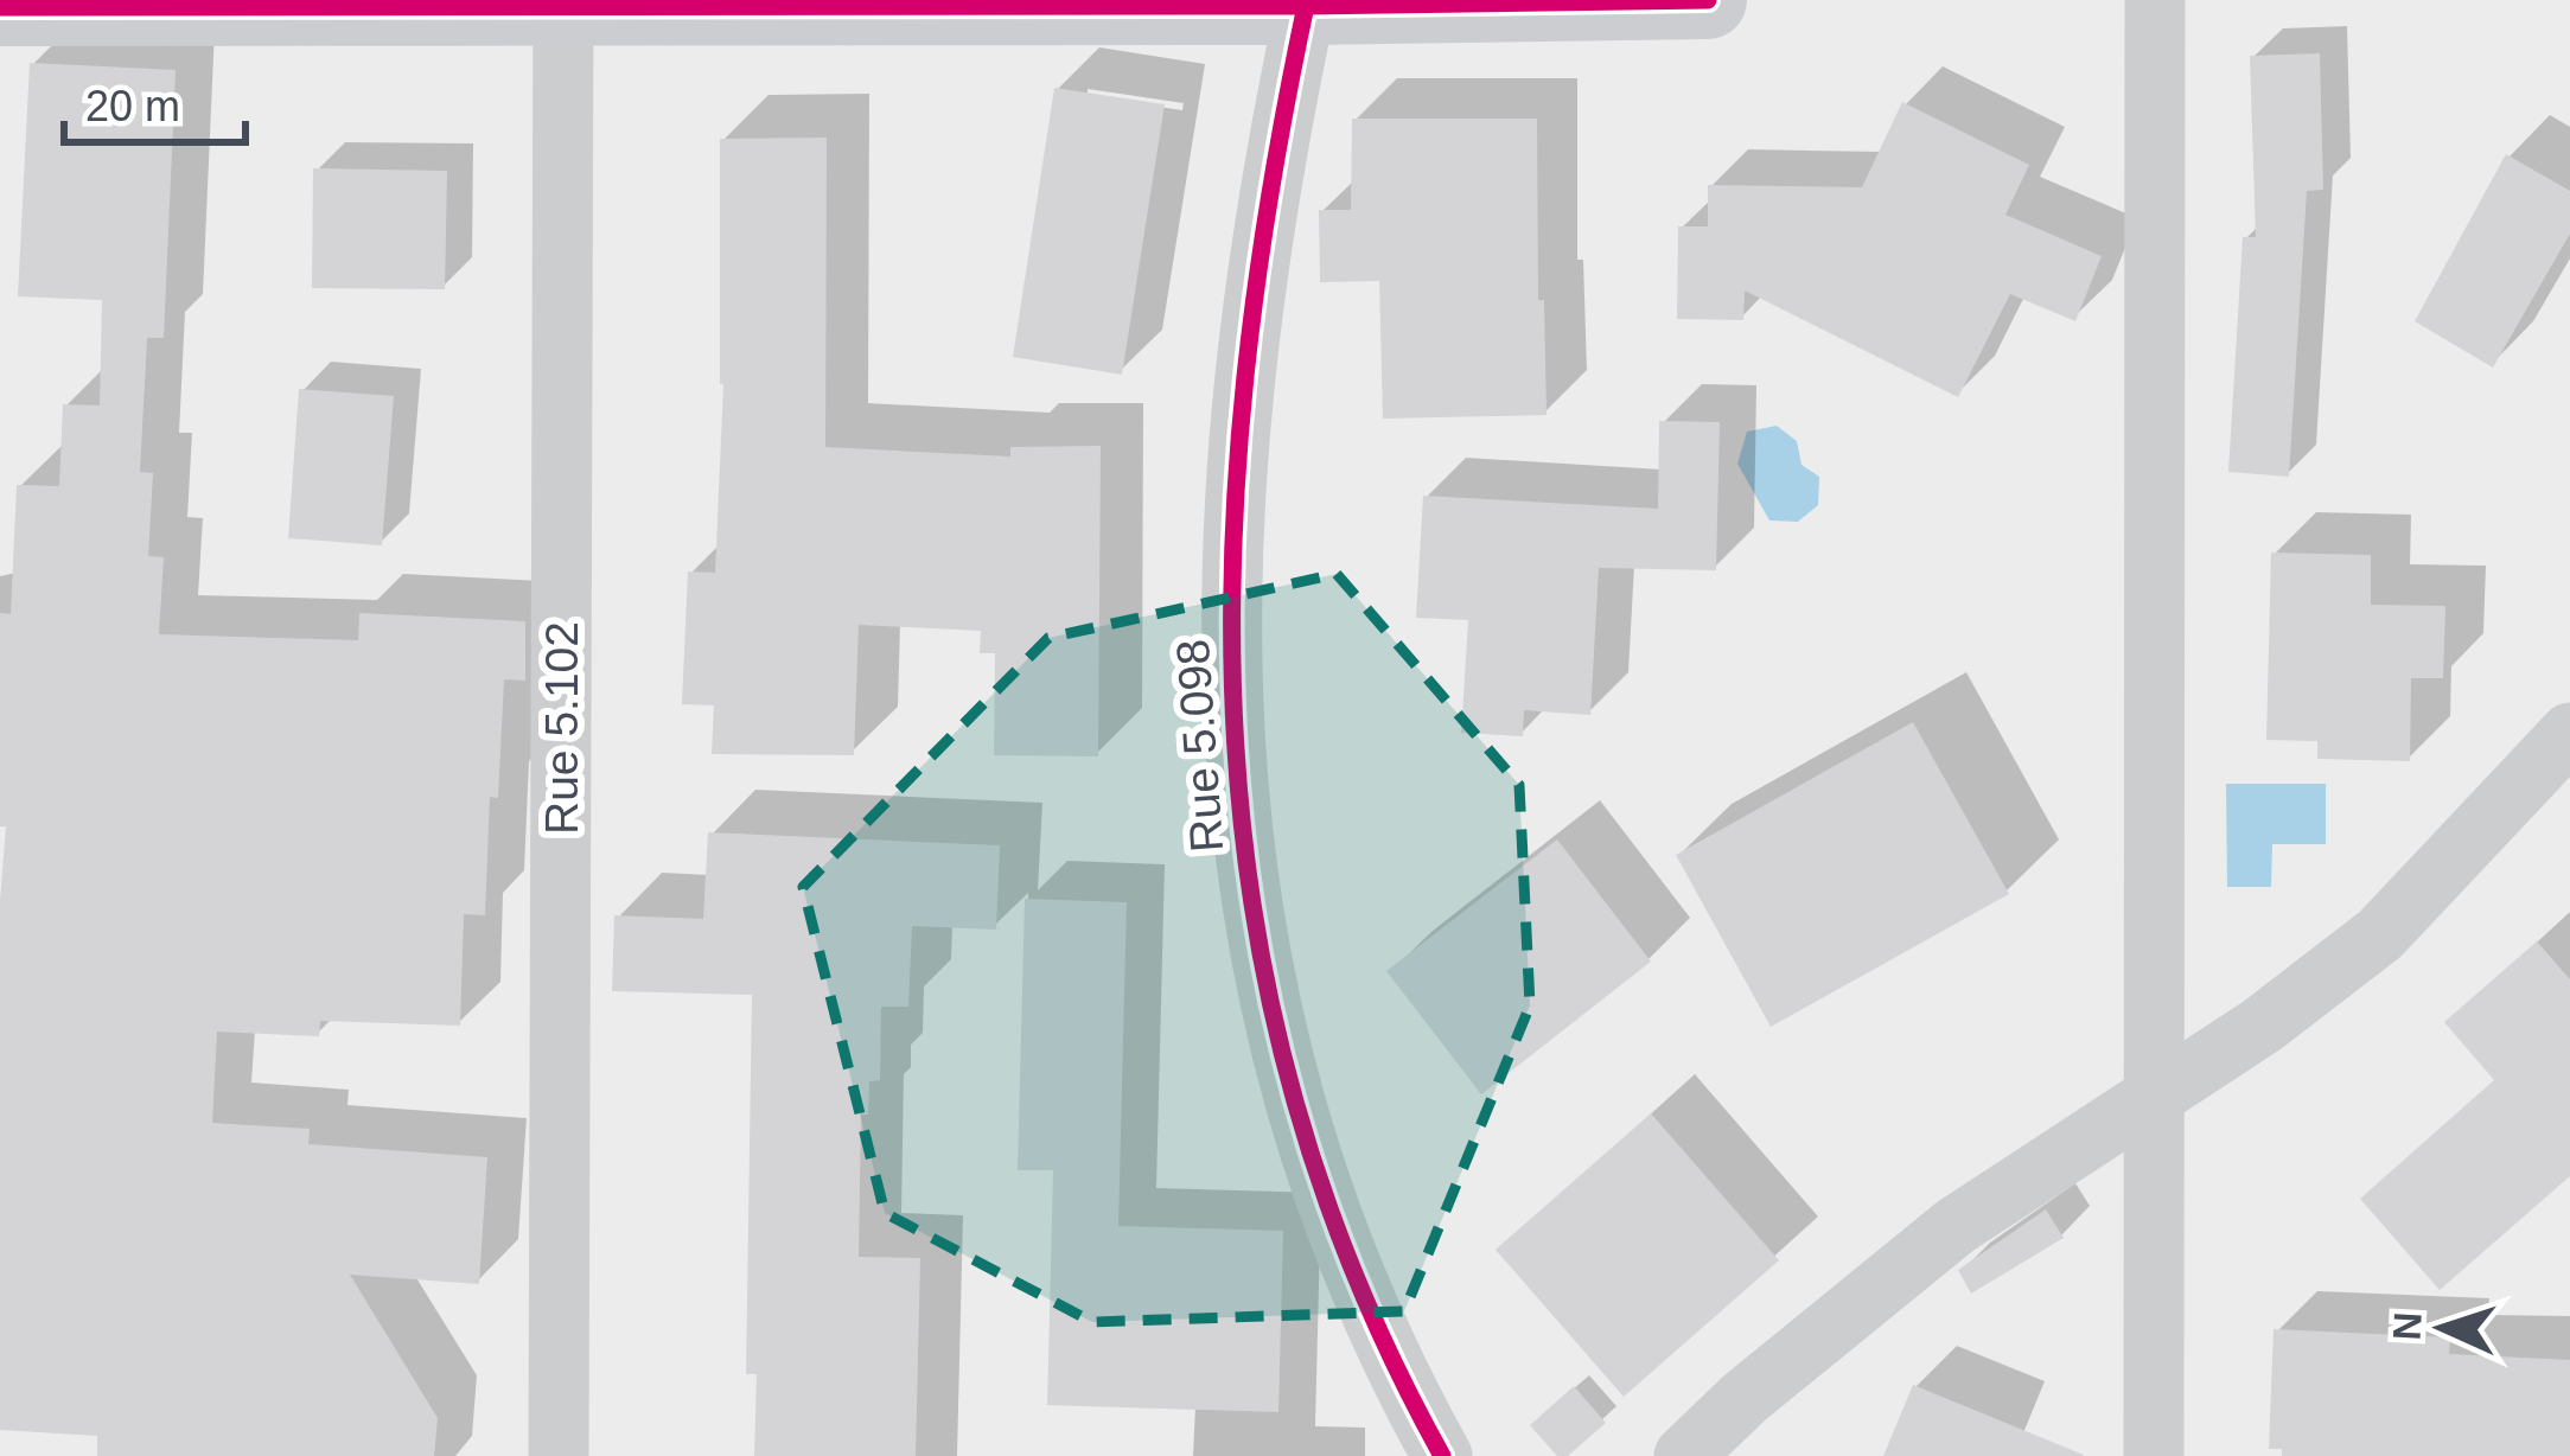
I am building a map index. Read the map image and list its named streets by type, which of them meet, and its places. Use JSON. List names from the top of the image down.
{
  "streets": {
    "street": ["Rue 5.102", "Rue 5.098"]
  },
  "scale_bar": "20 m",
  "north": "left"
}
